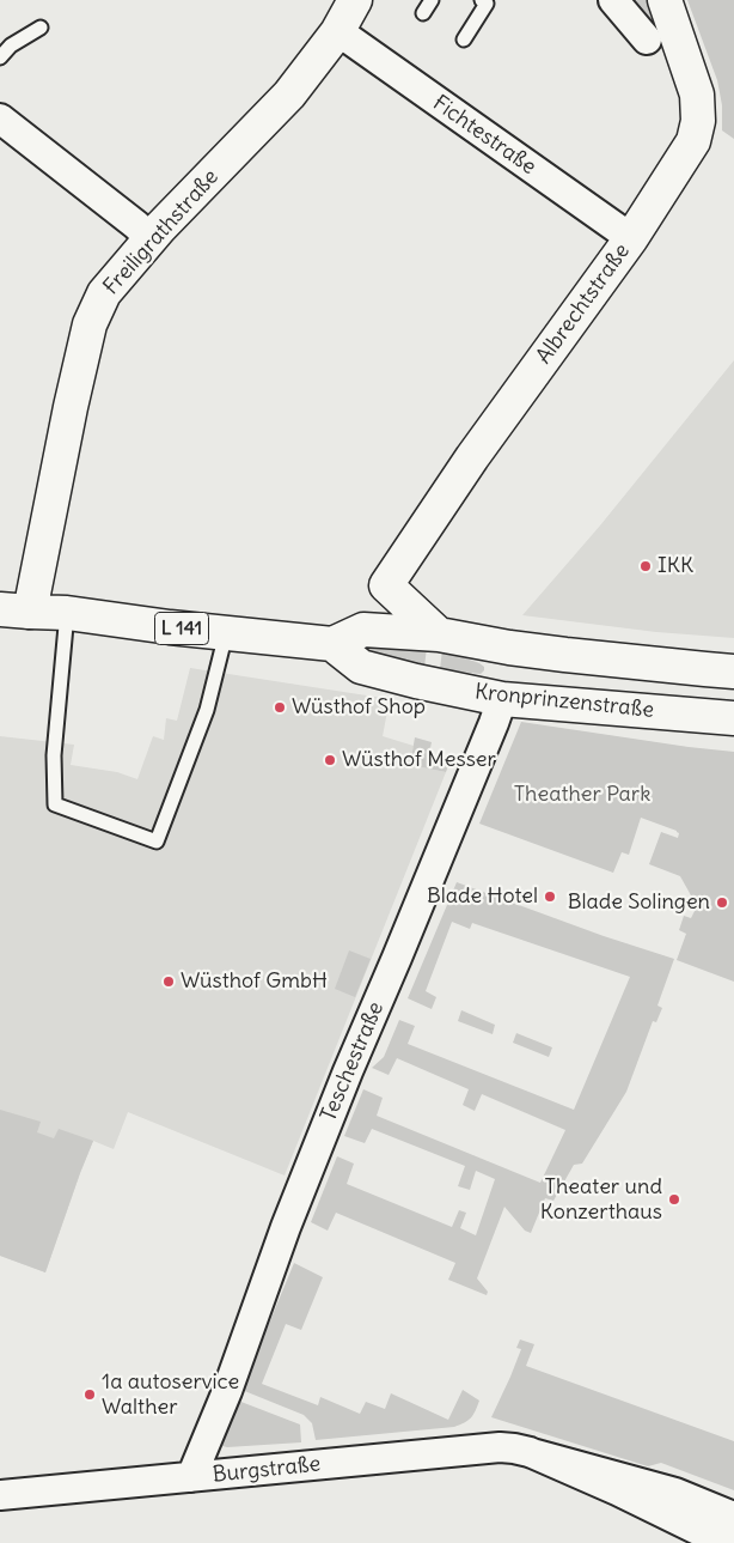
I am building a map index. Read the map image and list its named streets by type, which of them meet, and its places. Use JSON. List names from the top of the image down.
{
  "streets": {
    "main road": [
      "Freiligrathstraße",
      "Albrechtstraße",
      "L 141",
      "Kronprinzenstraße",
      "Teschestraße"
    ],
    "street": ["Fichtestraße", "Burgstraße"]
  },
  "crossings": [
    ["Fichtestraße", "Freiligrathstraße"],
    ["Fichtestraße", "Albrechtstraße"],
    ["Freiligrathstraße", "L 141"],
    ["Albrechtstraße", "L 141"],
    ["Albrechtstraße", "Kronprinzenstraße"],
    ["L 141", "Kronprinzenstraße"],
    ["Kronprinzenstraße", "Teschestraße"],
    ["Teschestraße", "Burgstraße"]
  ],
  "parks": ["Theather Park"],
  "places": [
    "IKK",
    "Wüsthof Shop",
    "Wüsthof Messer",
    "Blade Hotel",
    "Blade Solingen",
    "Wüsthof GmbH",
    "Theater und Konzerthaus",
    "1a autoservice Walther"
  ]
}
